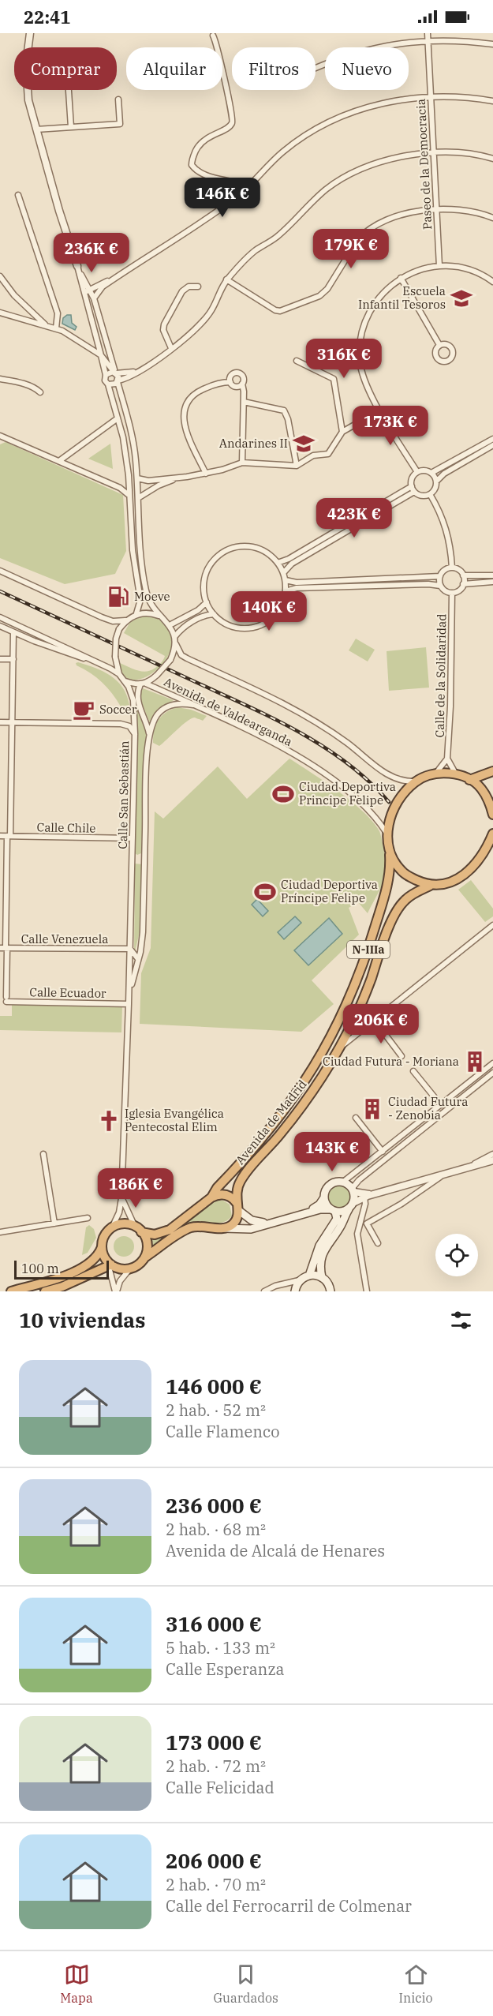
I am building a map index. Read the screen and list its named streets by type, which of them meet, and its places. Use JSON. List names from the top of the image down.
{
  "streets": {
    "highway": ["N-IIIa", "Avenida de Madrid"],
    "street": [
      "Paseo de la Democracia",
      "Calle de la Solidaridad",
      "Avenida de Valdearganda",
      "Calle San Sebastián",
      "Calle Chile",
      "Calle Venezuela",
      "Calle Ecuador"
    ]
  },
  "crossings": [
    ["Avenida de Valdearganda", "Calle San Sebastián"],
    ["Avenida de Valdearganda", "N-IIIa"],
    ["Calle San Sebastián", "Calle Chile"],
    ["Calle San Sebastián", "Calle Venezuela"],
    ["Calle San Sebastián", "Calle Ecuador"],
    ["Calle Venezuela", "Calle Ecuador"],
    ["N-IIIa", "Avenida de Madrid"]
  ],
  "places": {
    "school or university": ["Escuela Infantil Tesoros", "Andarines II"],
    "fuel station": ["Moeve"],
    "cafe": ["Soccer"],
    "sports": ["Ciudad Deportiva Principe Felipe", "Ciudad Deportiva Príncipe Felipe"],
    "building": ["Ciudad Futura - Moriana", "Ciudad Futura - Zenobia"],
    "church": ["Iglesia Evangélica Pentecostal Elim"]
  },
  "scale_bar": "100 m",
  "page": {
    "status": "22:41",
    "chip": [
      "Comprar",
      "Alquilar",
      "Filtros",
      "Nuevo"
    ],
    "price": [
      "146K €",
      "179K €",
      "236K €",
      "316K €",
      "173K €",
      "423K €",
      "140K €",
      "206K €",
      "143K €",
      "186K €"
    ],
    "scale": "100 m",
    "heading": "10 viviendas",
    "list": [
      {
        "name": "146 000 €",
        "note": "2 hab. · 52 m² · Calle Flamenco"
      },
      {
        "name": "236 000 €",
        "note": "2 hab. · 68 m² · Avenida de Alcalá de Henares"
      },
      {
        "name": "316 000 €",
        "note": "5 hab. · 133 m² · Calle Esperanza"
      },
      {
        "name": "173 000 €",
        "note": "2 hab. · 72 m² · Calle Felicidad"
      },
      {
        "name": "206 000 €",
        "note": "2 hab. · 70 m² · Calle del Ferrocarril de Colmenar"
      }
    ],
    "tabs": ["Mapa", "Guardados", "Inicio"]
  }
}
